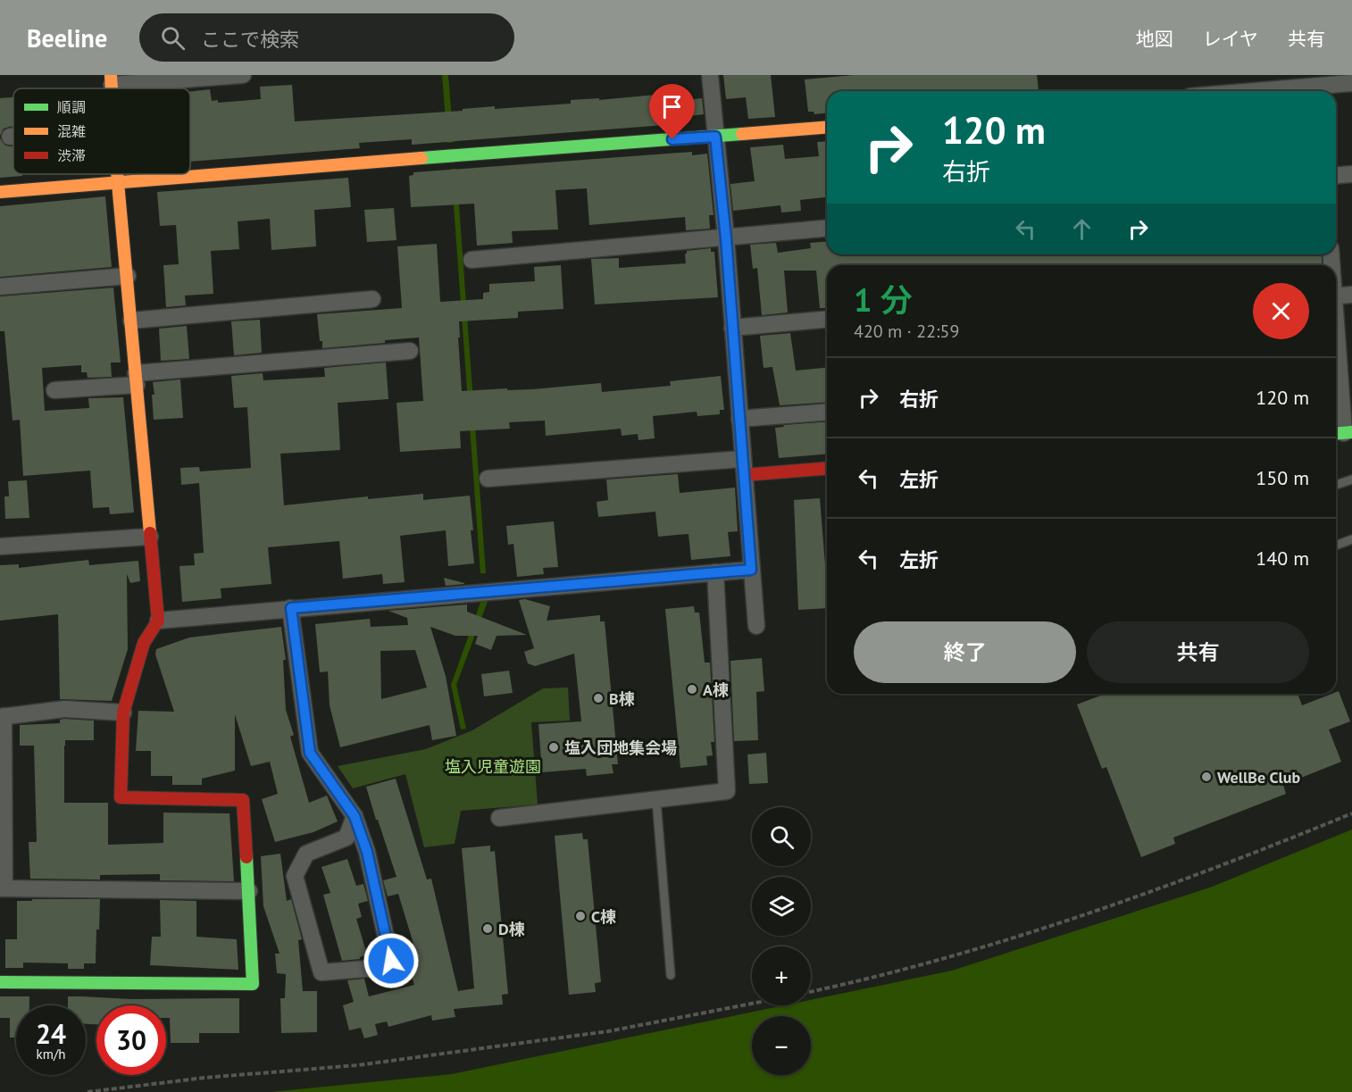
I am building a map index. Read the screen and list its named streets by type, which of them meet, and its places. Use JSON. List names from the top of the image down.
{
  "parks": ["塩入児童遊園"],
  "places": [
    "A棟",
    "B棟",
    "塩入団地集会場",
    "WellBe Club",
    "C棟",
    "D棟"
  ],
  "legend": ["順調", "混雑", "渋滞"],
  "page": {
    "header": "Beeline",
    "search": "ここで検索",
    "nav": ["地図", "レイヤ", "共有"],
    "turn": ["120 m", "右折"],
    "heading": ["1 分", "420 m · 22:59"],
    "list": [
      {
        "name": "右折",
        "value": "120 m"
      },
      {
        "name": "左折",
        "value": "150 m"
      },
      {
        "name": "左折",
        "value": "140 m"
      }
    ],
    "buttons": ["終了", "共有"],
    "map_buttons": ["+", "−"],
    "speed": "24 km/h",
    "limit": "30"
  }
}
